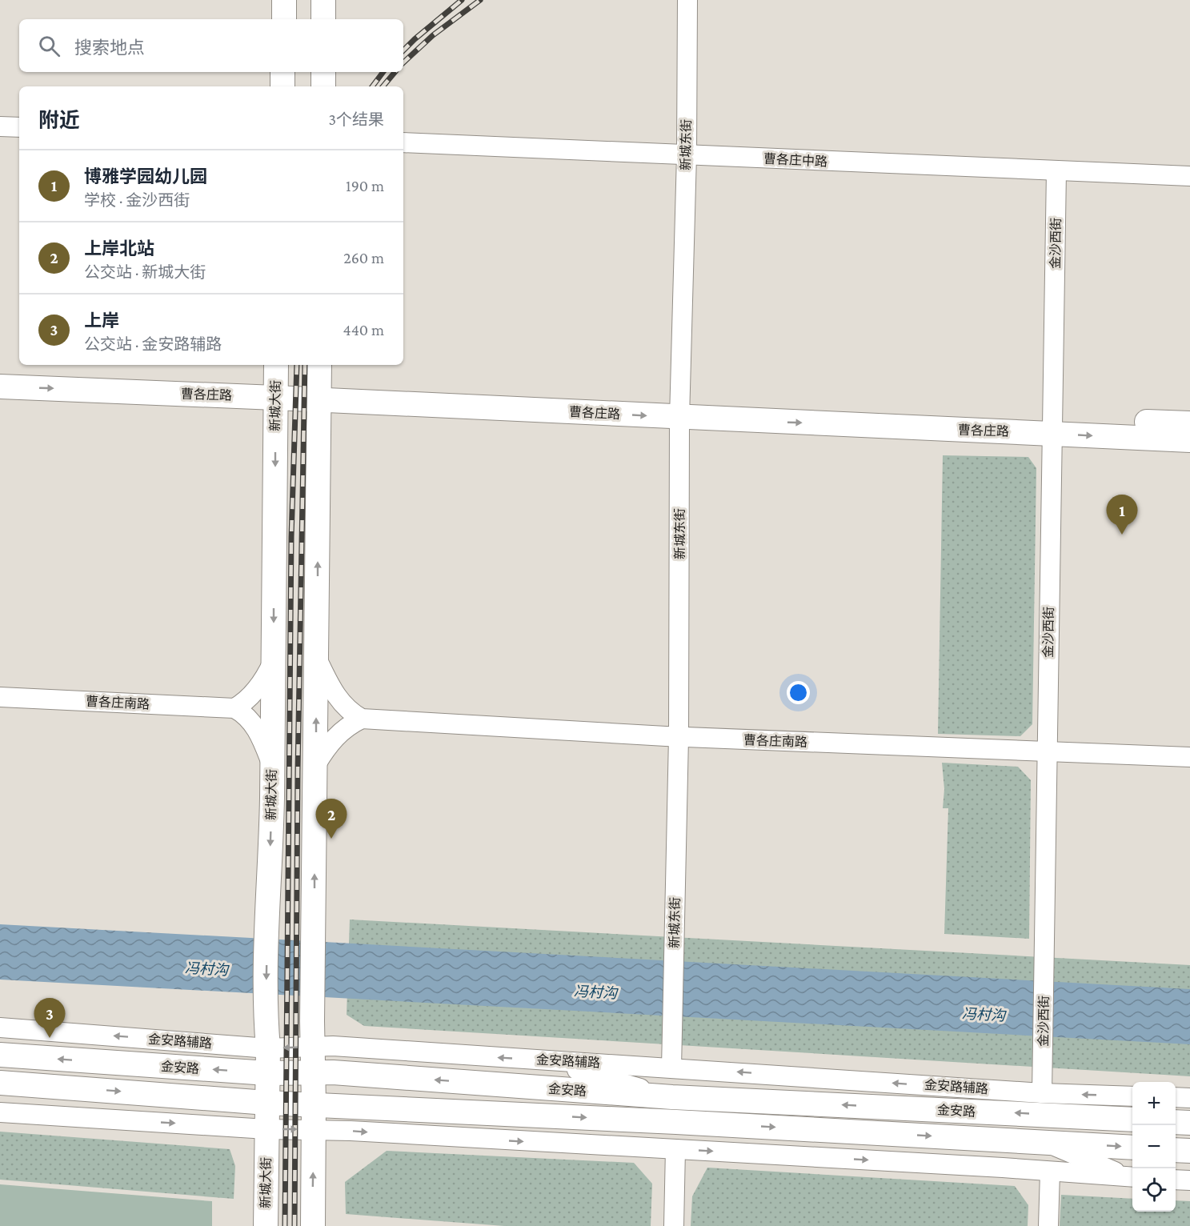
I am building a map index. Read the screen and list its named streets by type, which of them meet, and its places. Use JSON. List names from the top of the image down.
{
  "streets": {
    "main road": ["曹各庄路", "新城大街", "金安路"],
    "street": [
      "新城东街",
      "曹各庄中路",
      "金沙西街",
      "曹各庄南路",
      "金安路辅路"
    ]
  },
  "crossings": [
    ["新城东街", "曹各庄中路"],
    ["新城东街", "曹各庄路"],
    ["新城东街", "曹各庄南路"],
    ["新城东街", "金安路辅路"],
    ["曹各庄中路", "金沙西街"],
    ["金沙西街", "曹各庄路"],
    ["金沙西街", "曹各庄南路"],
    ["金沙西街", "金安路辅路"],
    ["曹各庄路", "新城大街"],
    ["新城大街", "金安路辅路"],
    ["新城大街", "金安路"]
  ],
  "water": ["冯村沟"],
  "page": {
    "search": "搜索地点",
    "heading": ["附近", "3个结果"],
    "list": [
      {
        "mark": "1",
        "name": "博雅学园幼儿园",
        "note": "学校 · 金沙西街",
        "value": "190 m"
      },
      {
        "mark": "2",
        "name": "上岸北站",
        "note": "公交站 · 新城大街",
        "value": "260 m"
      },
      {
        "mark": "3",
        "name": "上岸",
        "note": "公交站 · 金安路辅路",
        "value": "440 m"
      }
    ],
    "pins": ["1", "2", "3"],
    "map_buttons": ["+", "−"]
  }
}
